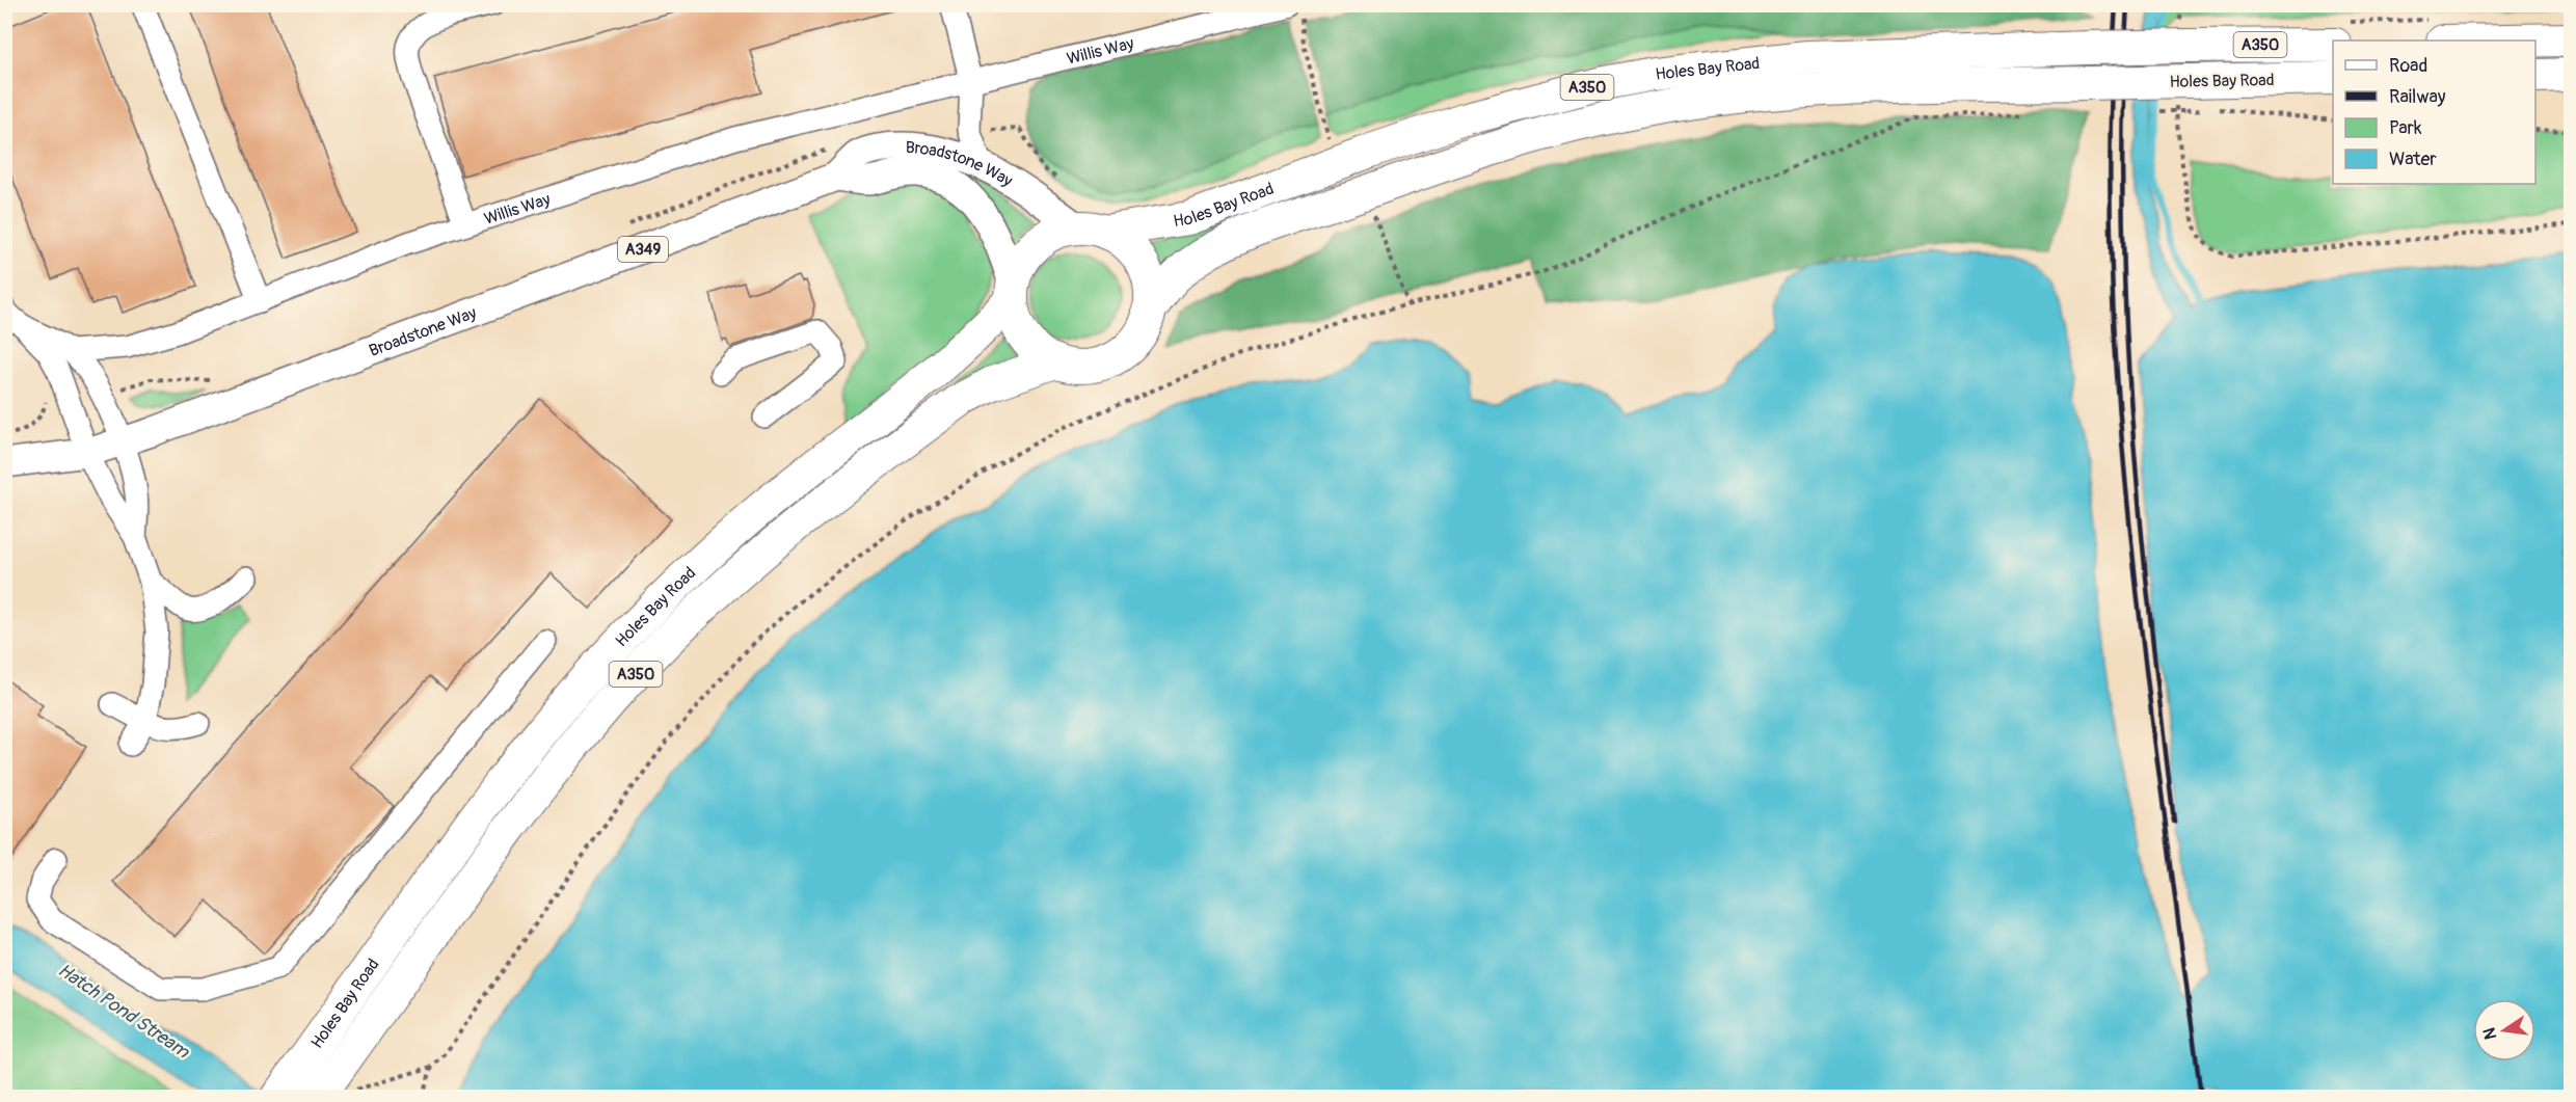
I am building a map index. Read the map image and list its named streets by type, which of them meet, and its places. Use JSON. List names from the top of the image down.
{
  "streets": {
    "highway": ["A350", "Holes Bay Road"],
    "main road": ["Broadstone Way", "A349"],
    "street": ["Willis Way"]
  },
  "crossings": [
    ["Holes Bay Road", "Broadstone Way"]
  ],
  "water": ["Hatch Pond Stream"],
  "legend": [
    "Road",
    "Railway",
    "Park",
    "Water"
  ],
  "north": "left"
}
